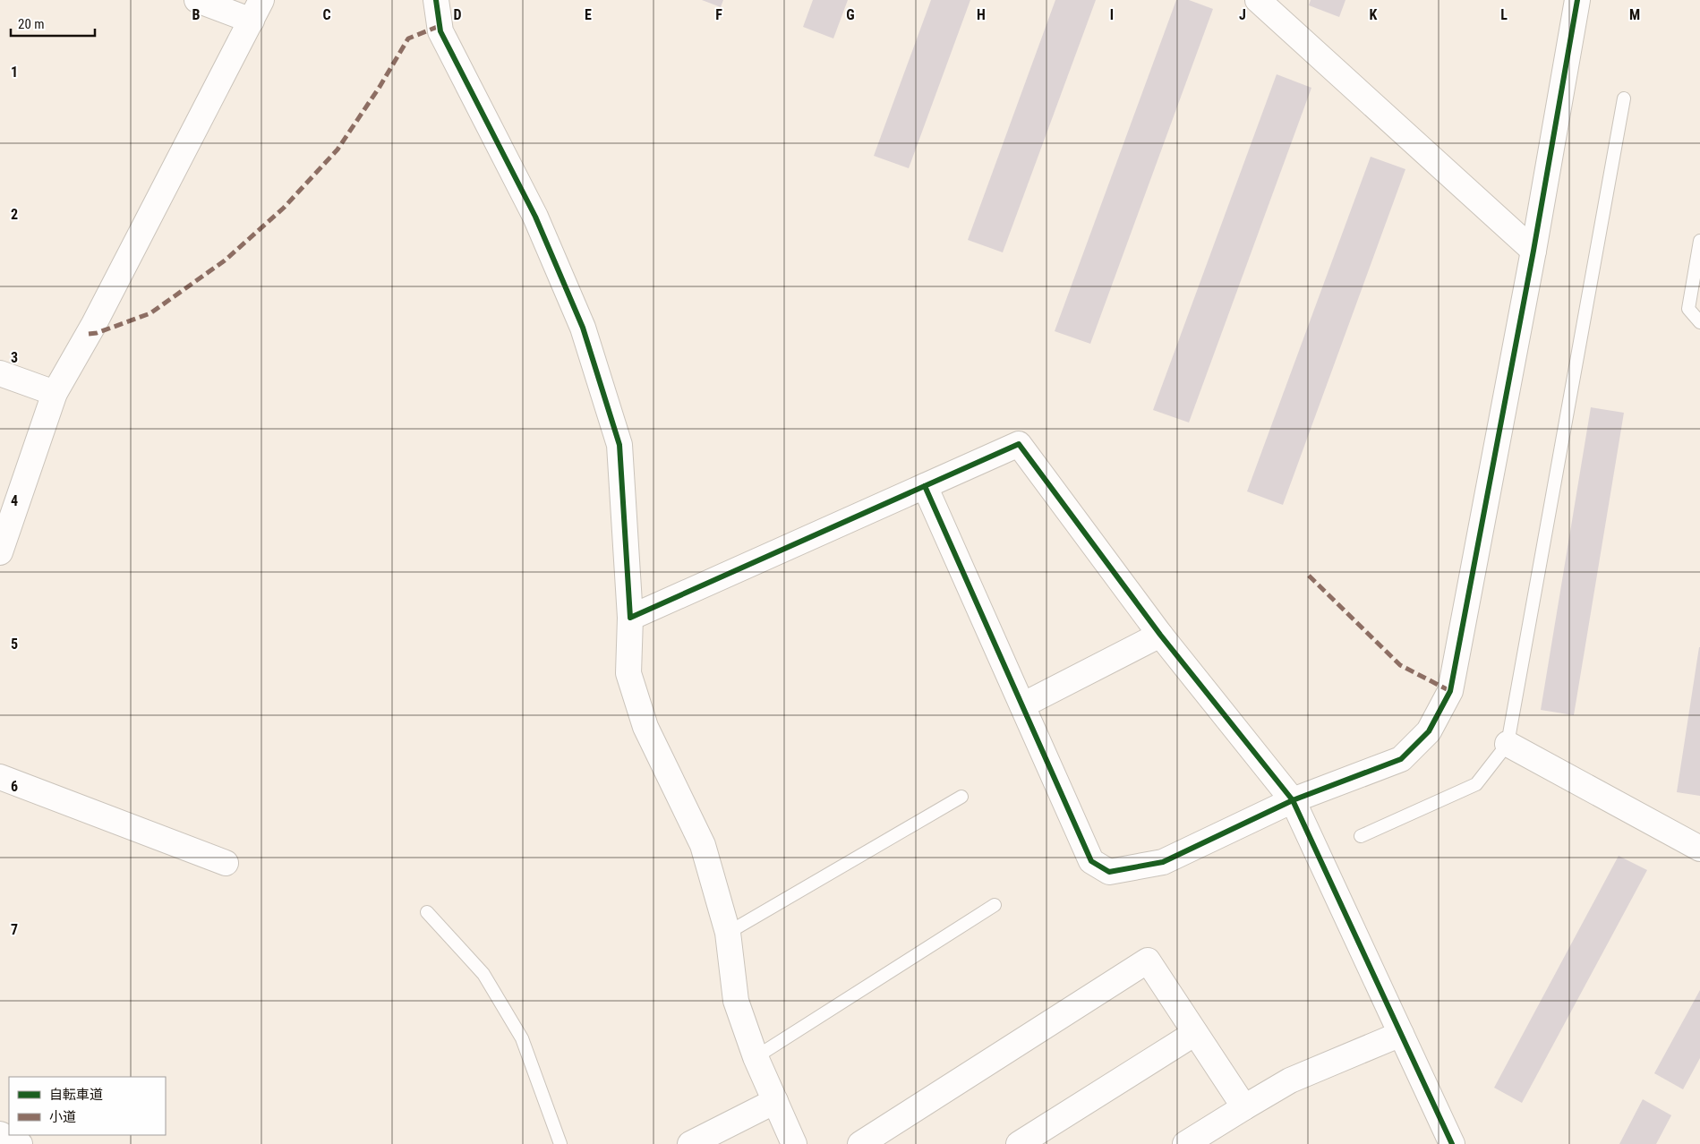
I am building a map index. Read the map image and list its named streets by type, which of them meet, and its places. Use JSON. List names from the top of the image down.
{
  "legend": ["自転車道", "小道"],
  "scale_bar": "20 m",
  "grid": {
    "columns": [
      "B",
      "C",
      "D",
      "E",
      "F",
      "G",
      "H",
      "I",
      "J",
      "K",
      "L",
      "M"
    ],
    "rows": [
      "1",
      "2",
      "3",
      "4",
      "5",
      "6",
      "7"
    ]
  }
}
